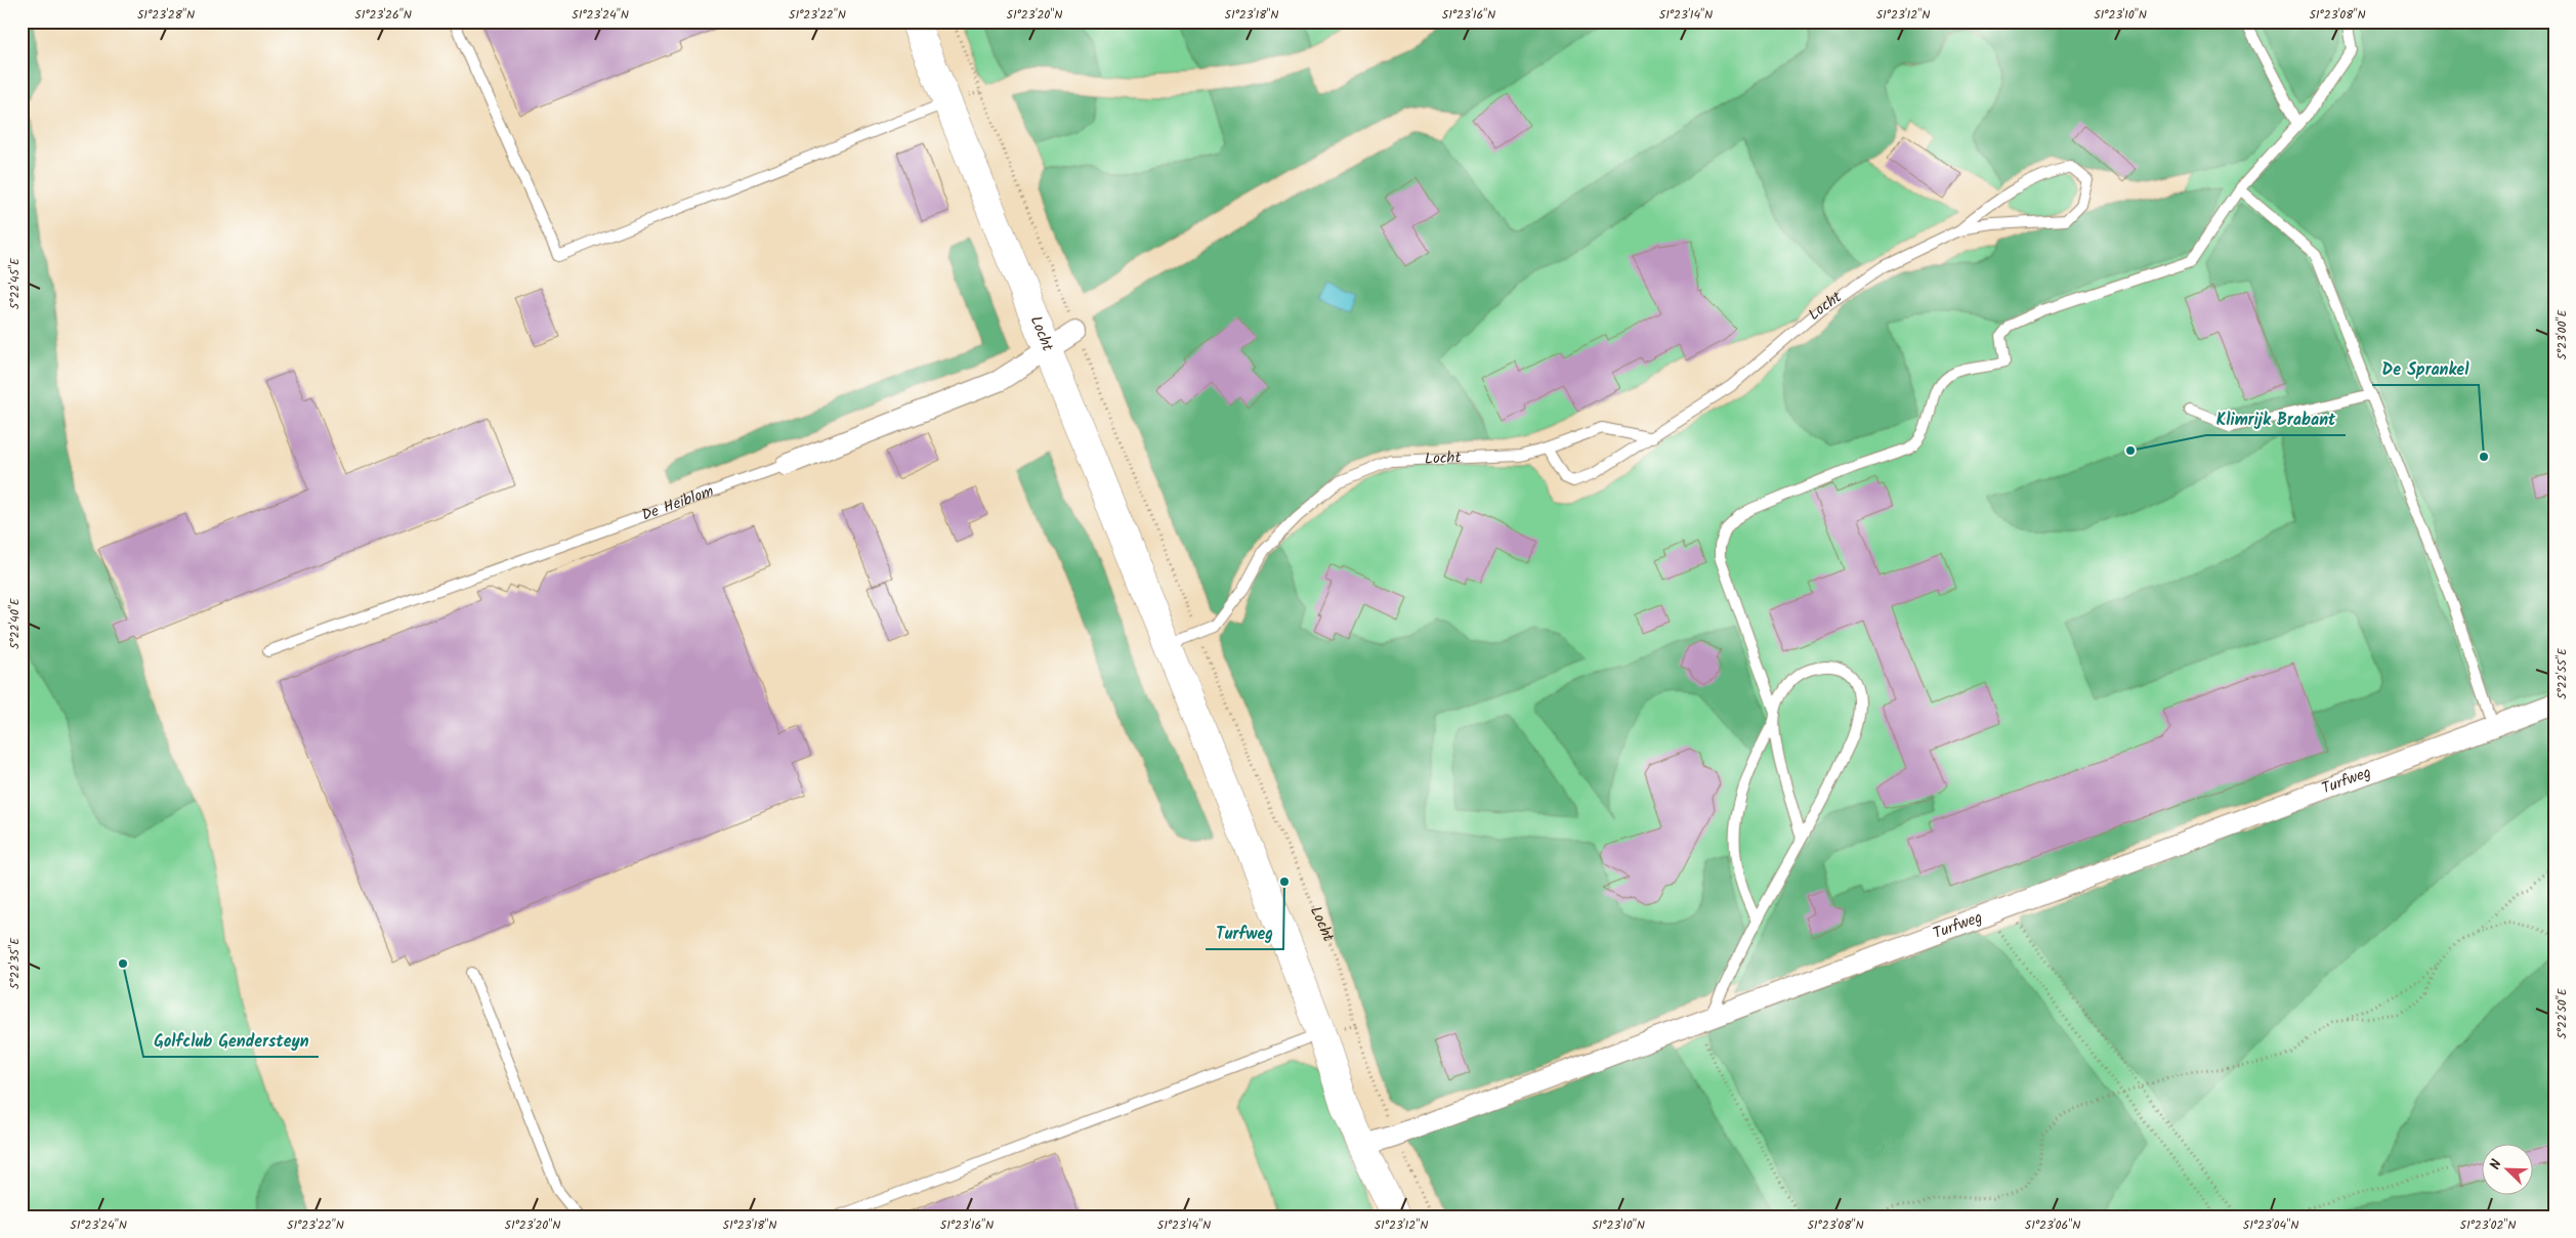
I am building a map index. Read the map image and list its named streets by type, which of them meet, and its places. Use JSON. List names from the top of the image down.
{
  "streets": {
    "street": ["Locht", "De Heiblom", "Turfweg"]
  },
  "crossings": [
    ["Locht", "De Heiblom"],
    ["Locht", "Turfweg"]
  ],
  "places": [
    "Klimrijk Brabant",
    "De Sprankel",
    "Turfweg",
    "Golfclub Gendersteyn"
  ],
  "north": "top left",
  "coordinates": [
    "51°23'28\"N",
    "51°23'26\"N",
    "51°23'24\"N",
    "51°23'22\"N",
    "51°23'20\"N",
    "51°23'18\"N",
    "51°23'16\"N",
    "51°23'14\"N",
    "51°23'12\"N",
    "51°23'10\"N",
    "51°23'08\"N",
    "5°22'45\"E",
    "5°23'00\"E",
    "5°22'40\"E",
    "5°22'55\"E",
    "5°22'35\"E",
    "5°22'50\"E",
    "51°23'06\"N",
    "51°23'04\"N",
    "51°23'02\"N"
  ]
}
